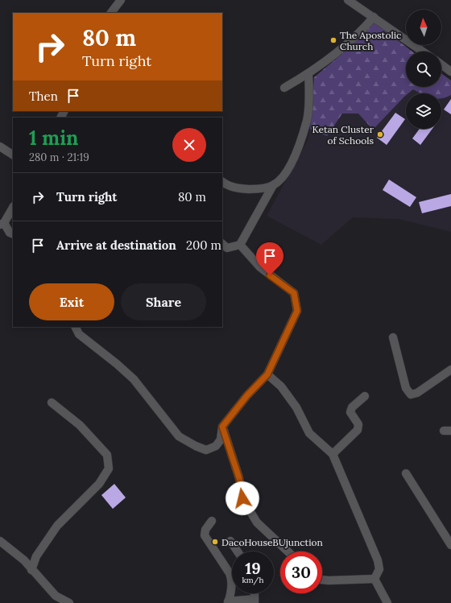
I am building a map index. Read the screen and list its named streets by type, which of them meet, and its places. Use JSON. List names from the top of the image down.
{
  "places": ["The Apostolic Church", "Ketan Cluster of Schools", "DacoHouseBUjunction"],
  "north": "top",
  "page": {
    "turn": ["80 m", "Turn right"],
    "then": "Then",
    "heading": ["1 min", "280 m · 21:19"],
    "list": [
      {
        "name": "Turn right",
        "value": "80 m"
      },
      {
        "name": "Arrive at destination",
        "value": "200 m"
      }
    ],
    "buttons": ["Exit", "Share"],
    "speed": "19 km/h",
    "limit": "30"
  }
}
